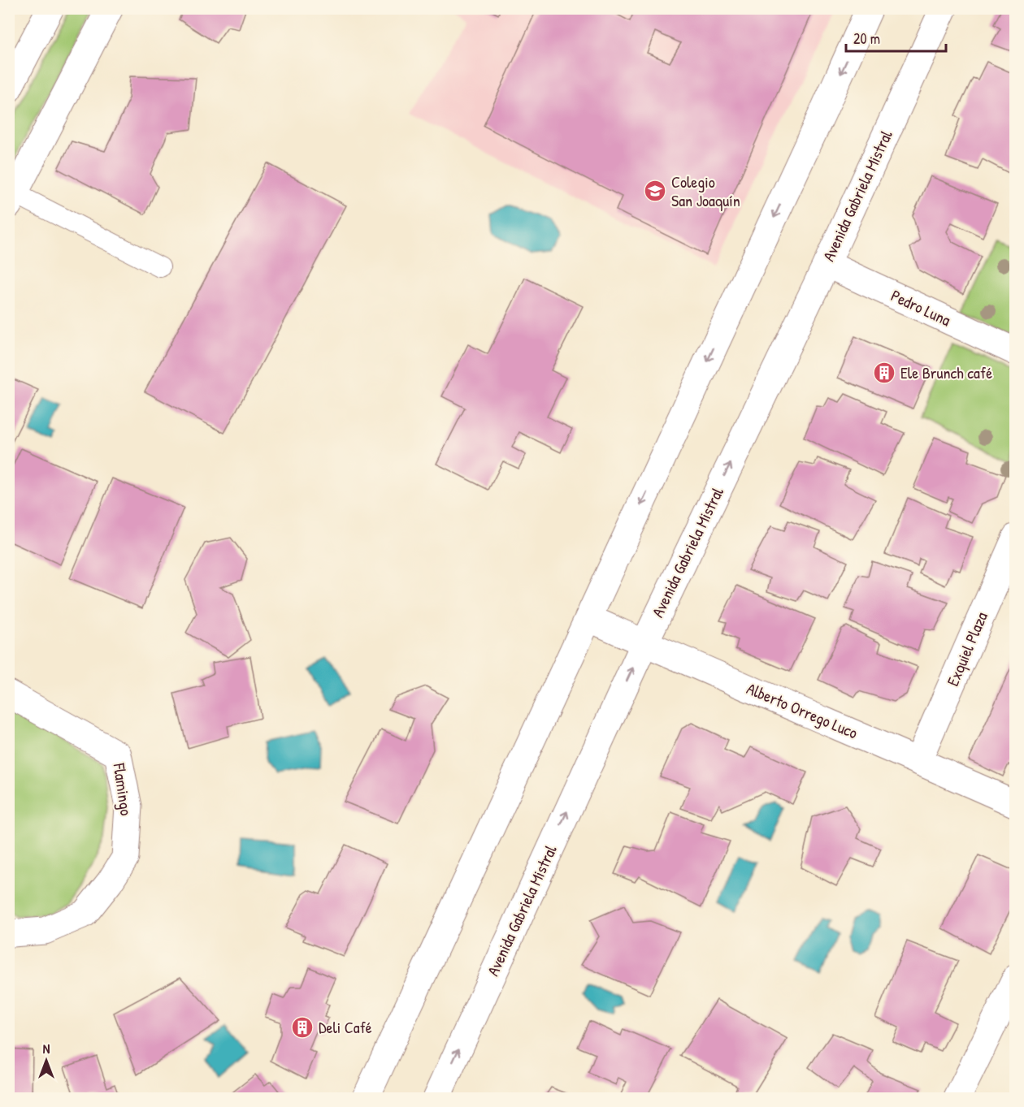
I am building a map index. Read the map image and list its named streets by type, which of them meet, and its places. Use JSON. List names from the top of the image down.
{
  "streets": {
    "main road": [
      "Avenida Gabriela Mistral",
      "Pedro Luna",
      "Exquiel Plaza",
      "Alberto Orrego Luco",
      "Flamingo"
    ]
  },
  "crossings": [
    ["Avenida Gabriela Mistral", "Pedro Luna"],
    ["Avenida Gabriela Mistral", "Alberto Orrego Luco"],
    ["Exquiel Plaza", "Alberto Orrego Luco"]
  ],
  "places": {
    "school or university": ["Colegio San Joaquín"],
    "building": ["Ele Brunch café", "Deli Café"]
  },
  "scale_bar": "20 m",
  "north": "top"
}
